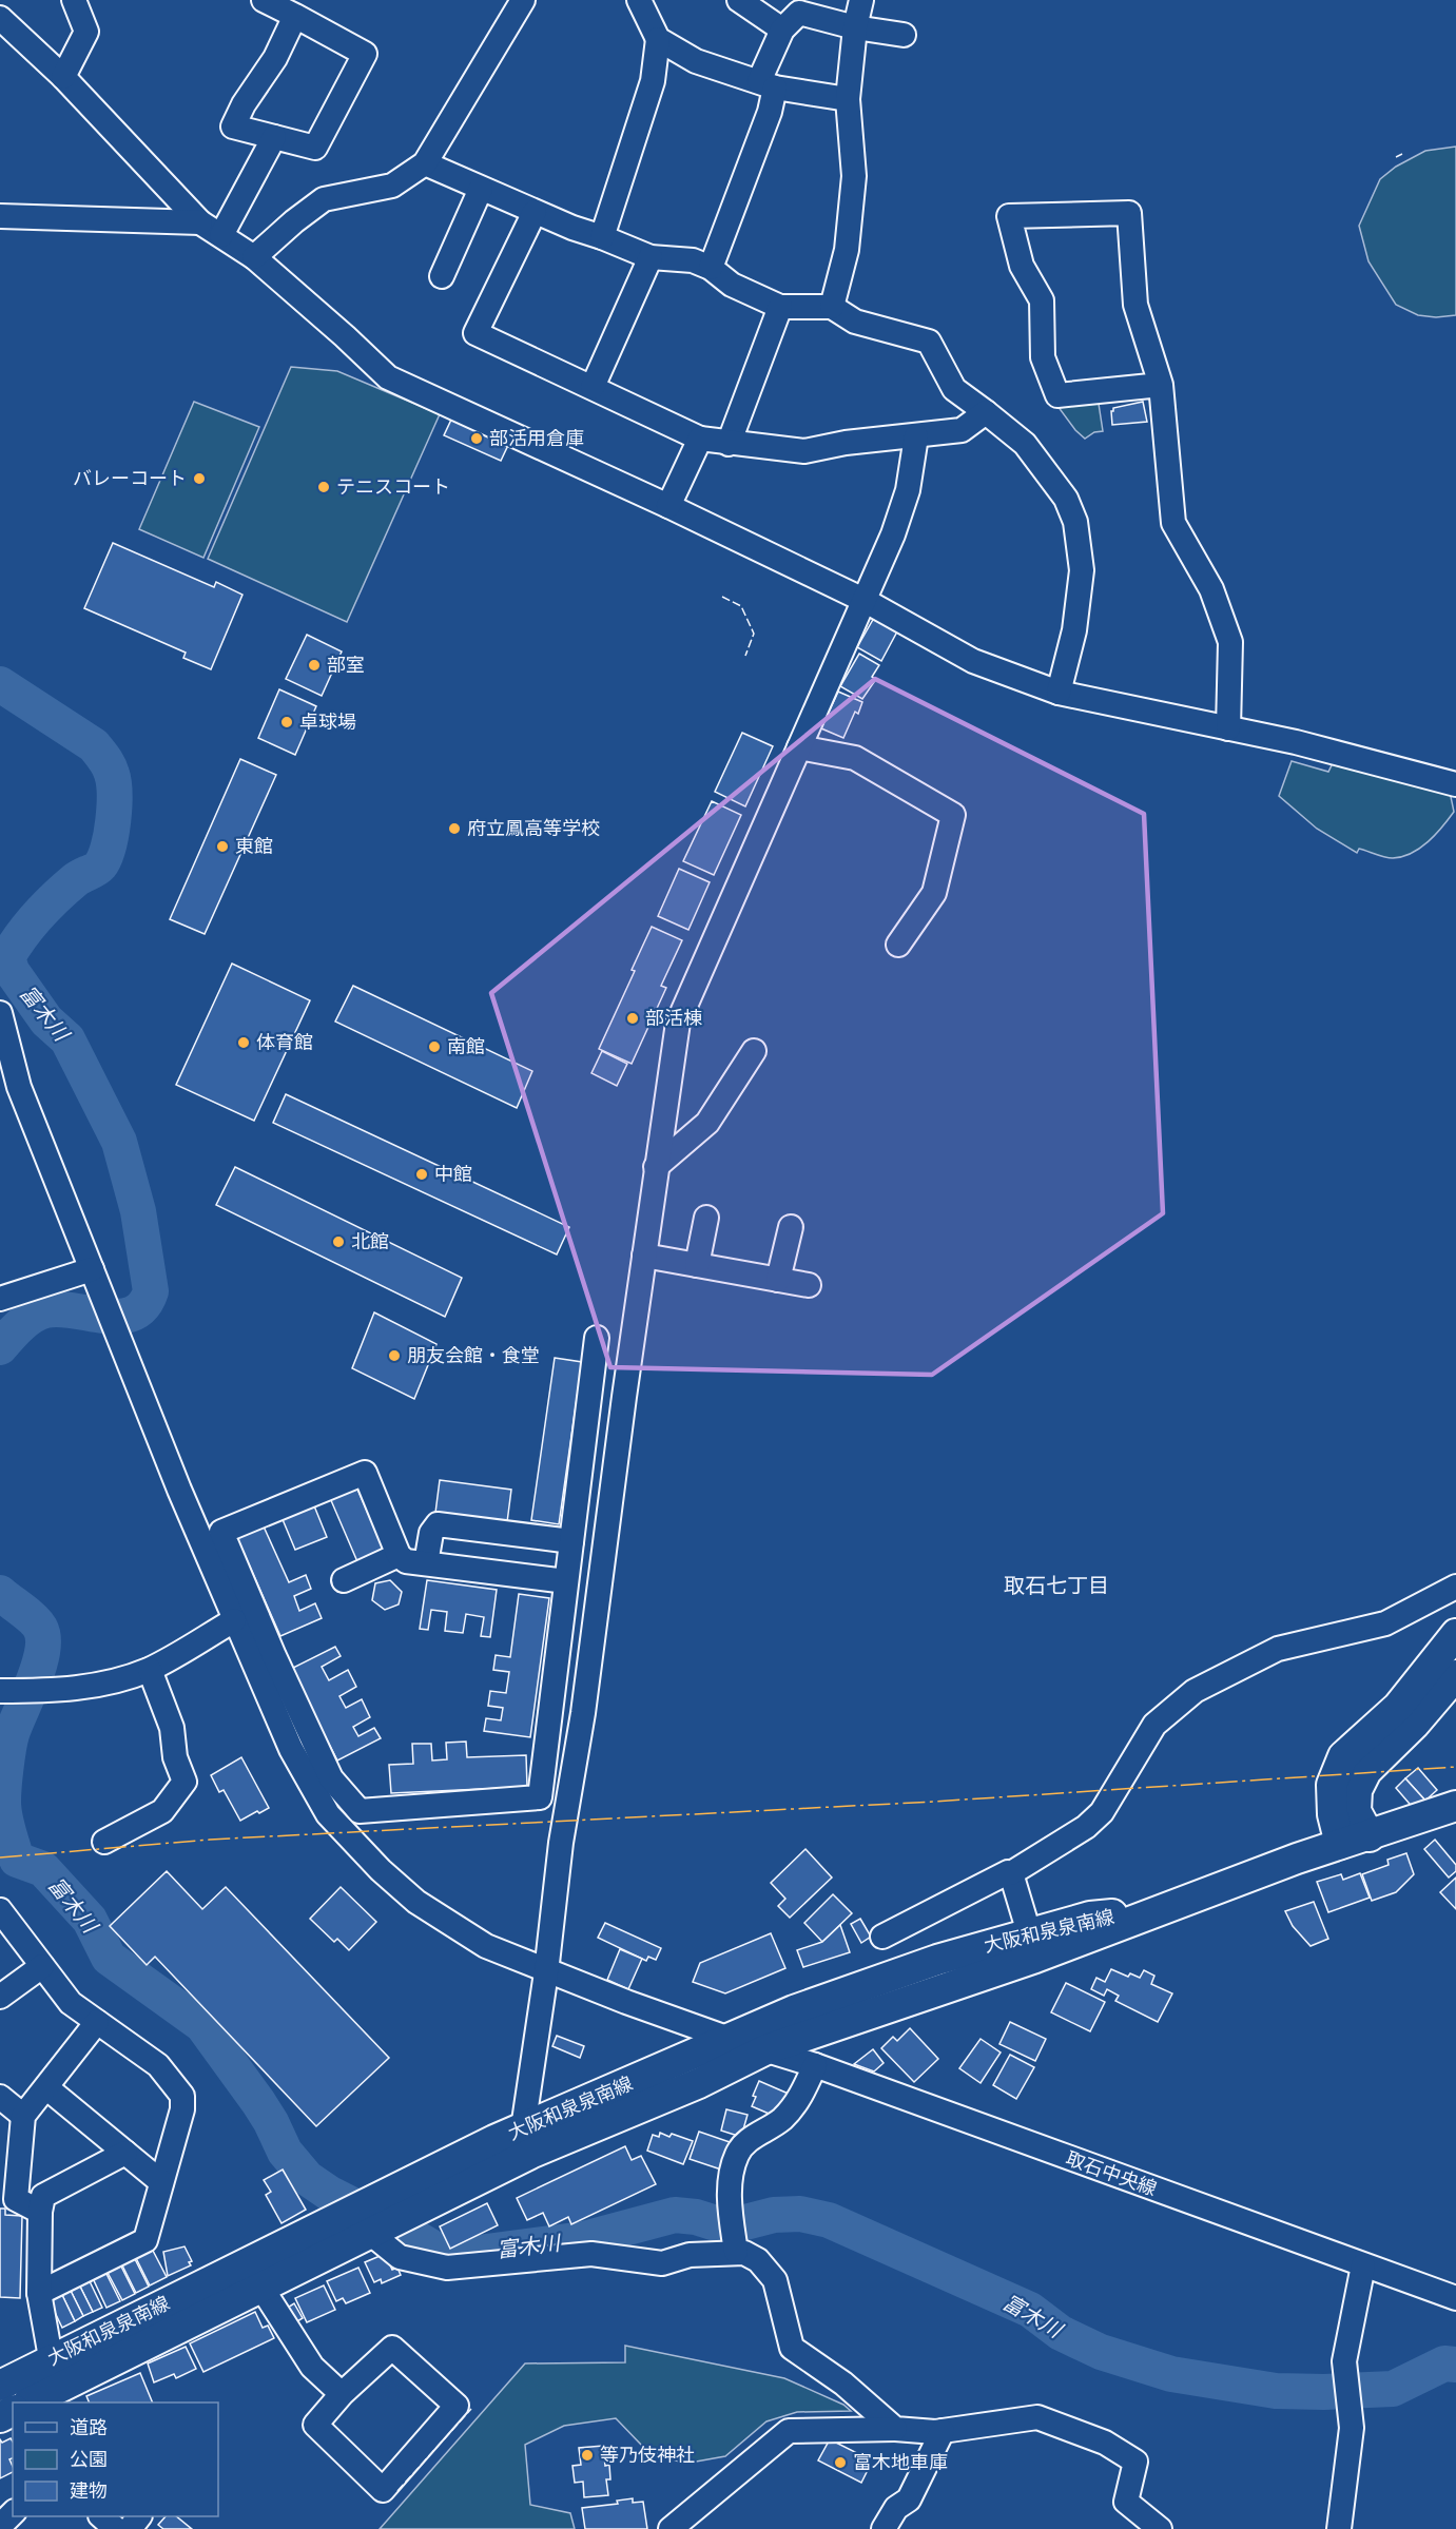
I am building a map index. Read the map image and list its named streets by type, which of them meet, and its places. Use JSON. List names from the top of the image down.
{
  "streets": {
    "main road": ["大阪和泉泉南線"],
    "street": ["取石中央線"]
  },
  "crossings": [
    ["大阪和泉泉南線", "取石中央線"]
  ],
  "districts": ["取石七丁目"],
  "water": ["富木川"],
  "places": [
    "部活用倉庫",
    "バレーコート",
    "テニスコート",
    "部室",
    "卓球場",
    "府立鳳高等学校",
    "東館",
    "部活棟",
    "体育館",
    "南館",
    "中館",
    "北館",
    "朋友会館・食堂",
    "等乃伎神社",
    "富木地車庫"
  ],
  "legend": ["道路", "公園", "建物"]
}
